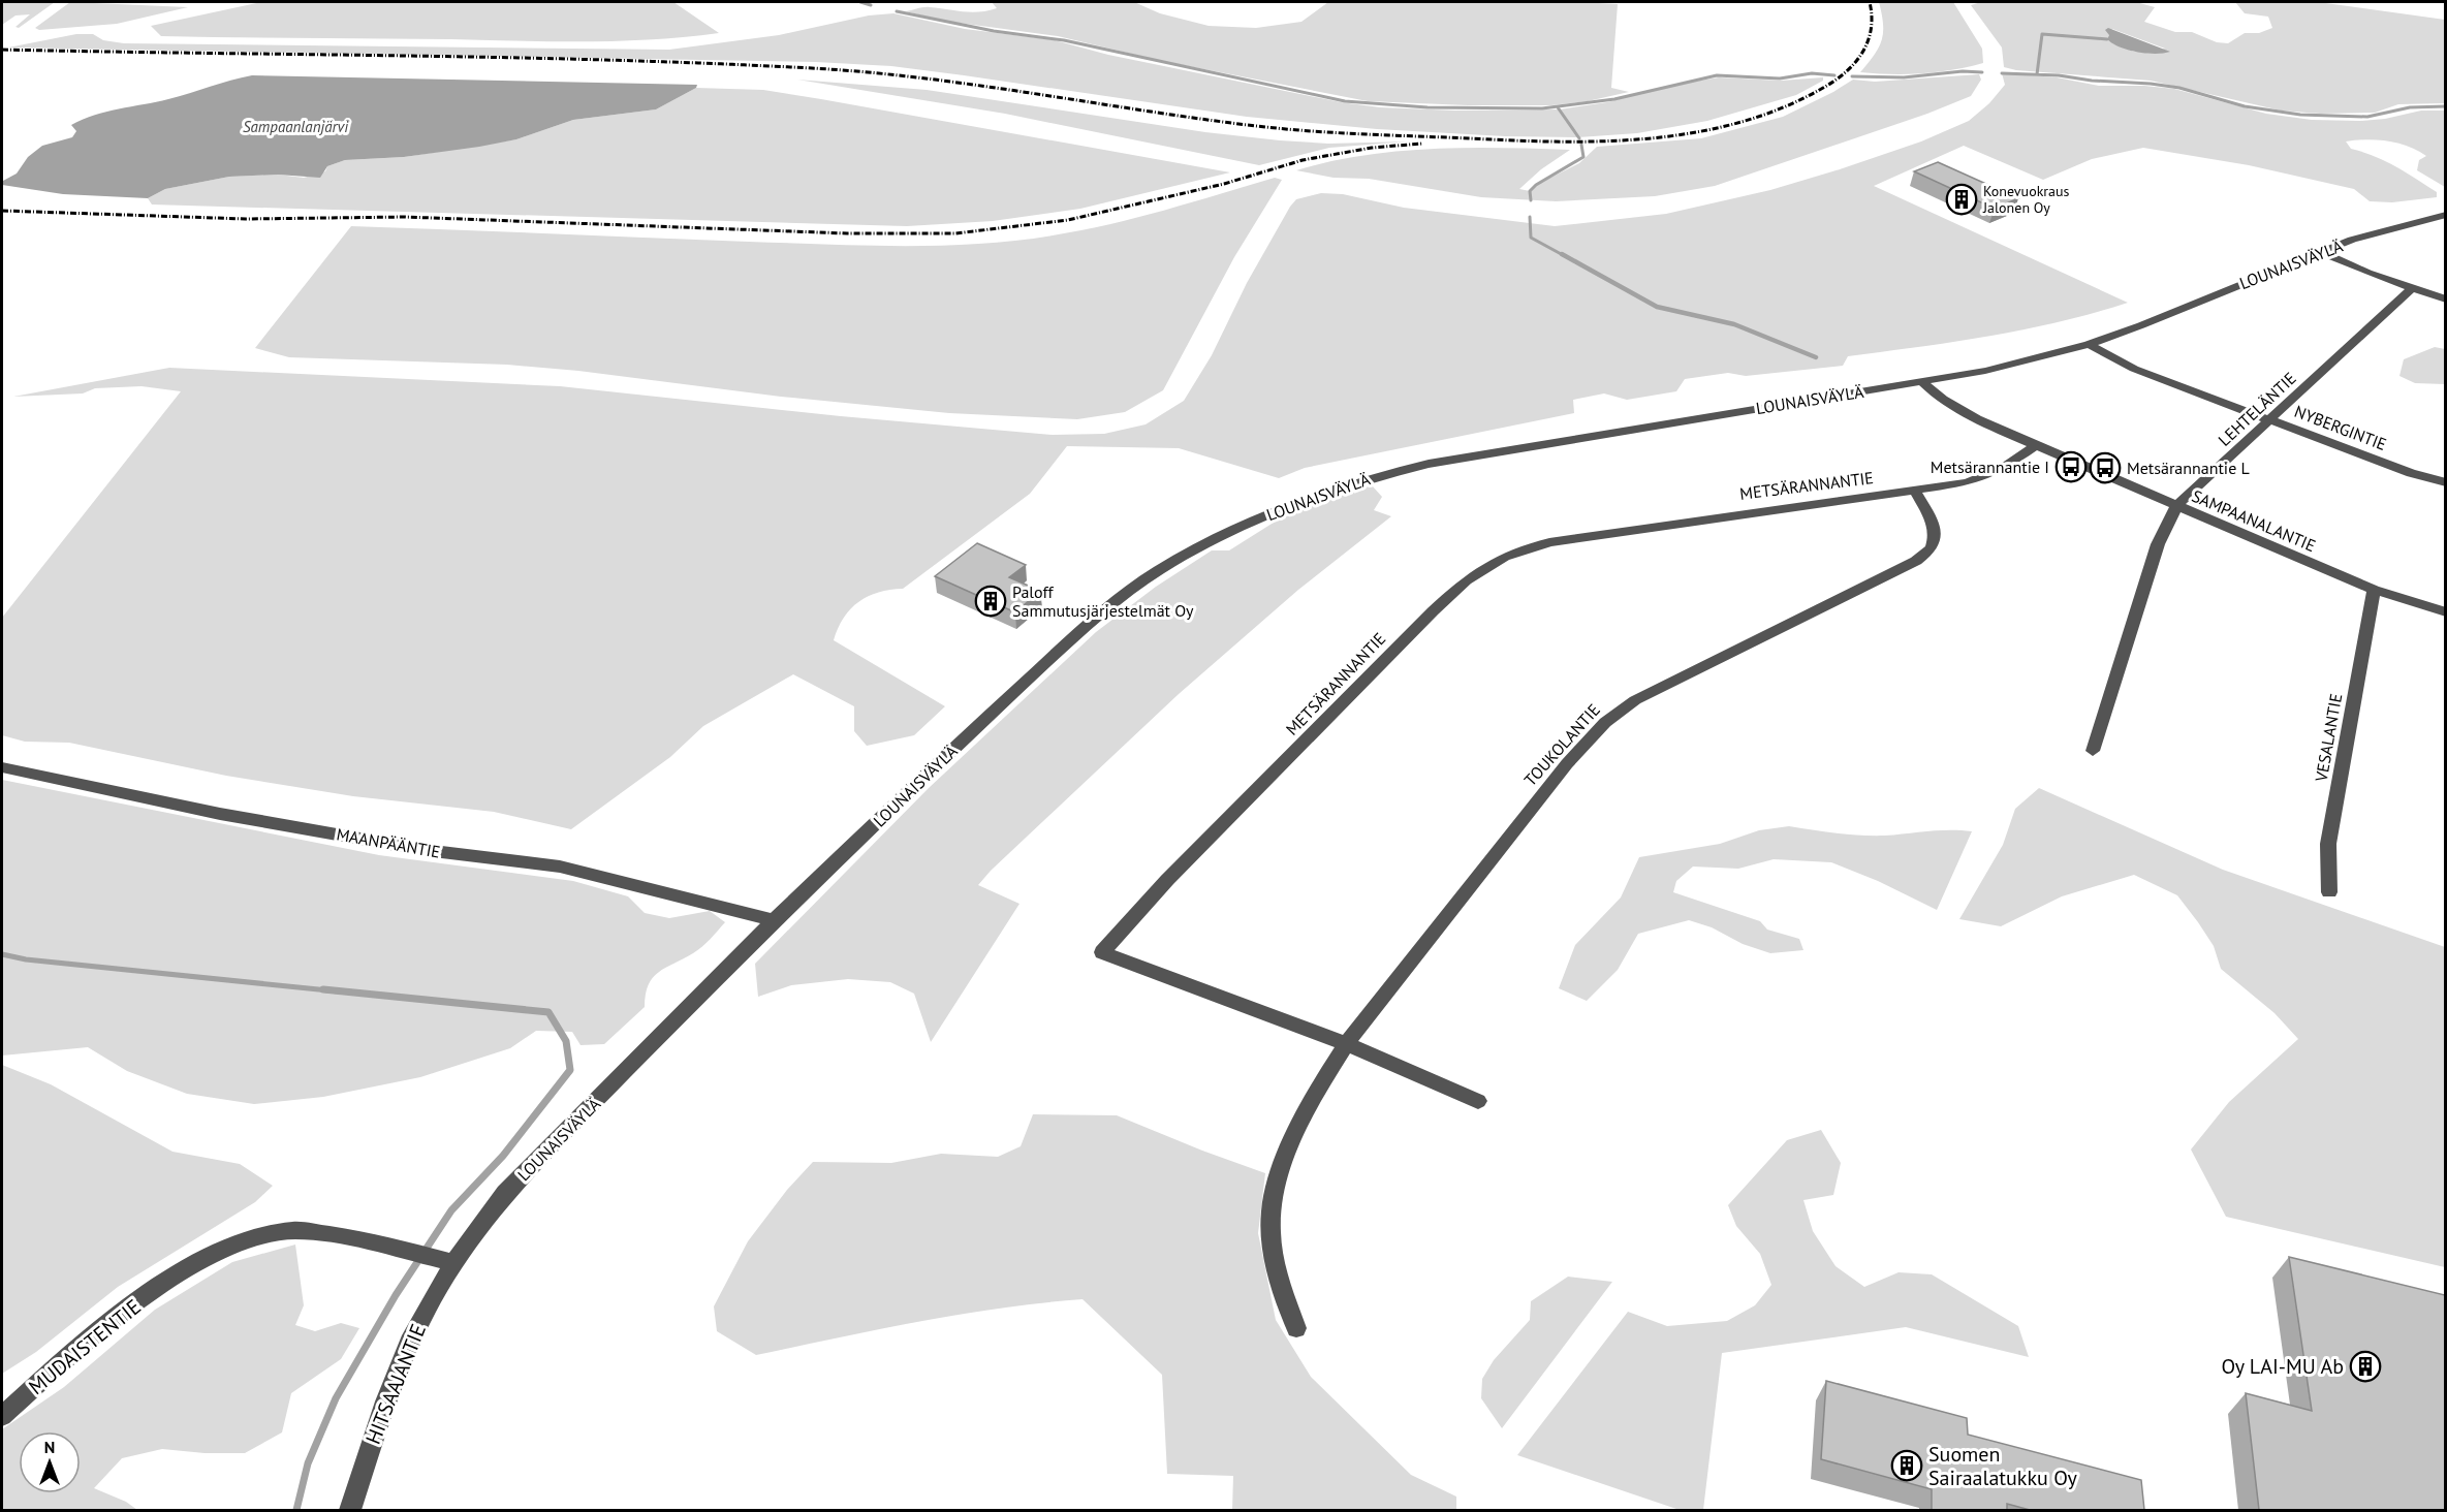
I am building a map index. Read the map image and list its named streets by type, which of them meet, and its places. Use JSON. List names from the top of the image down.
{
  "streets": {
    "street": [
      "LOUNAISVÄYLÄ",
      "LEHTELÄNTIE",
      "NYBERGINTIE",
      "METSÄRANNANTIE",
      "SAMPAANALANTIE",
      "VESALANTIE",
      "TOUKOLANTIE",
      "MAANPÄÄNTIE",
      "MUDAISTENTIE",
      "HITSAAJANTIE"
    ]
  },
  "crossings": [
    ["LOUNAISVÄYLÄ", "NYBERGINTIE"],
    ["LOUNAISVÄYLÄ", "SAMPAANALANTIE"],
    ["LOUNAISVÄYLÄ", "MAANPÄÄNTIE"],
    ["LOUNAISVÄYLÄ", "MUDAISTENTIE"],
    ["LOUNAISVÄYLÄ", "HITSAAJANTIE"],
    ["LEHTELÄNTIE", "NYBERGINTIE"],
    ["LEHTELÄNTIE", "SAMPAANALANTIE"],
    ["METSÄRANNANTIE", "SAMPAANALANTIE"],
    ["METSÄRANNANTIE", "TOUKOLANTIE"],
    ["SAMPAANALANTIE", "VESALANTIE"],
    ["MUDAISTENTIE", "HITSAAJANTIE"]
  ],
  "water": ["Sampaanlanjärvi"],
  "places": {
    "building": [
      "Konevuokraus Jalonen Oy",
      "Paloff Sammutusjärjestelmät Oy",
      "Oy LAI-MU Ab",
      "Suomen Sairaalatukku Oy"
    ],
    "bus stop": ["Metsärannantie I", "Metsärannantie L"]
  },
  "north": "top"
}
